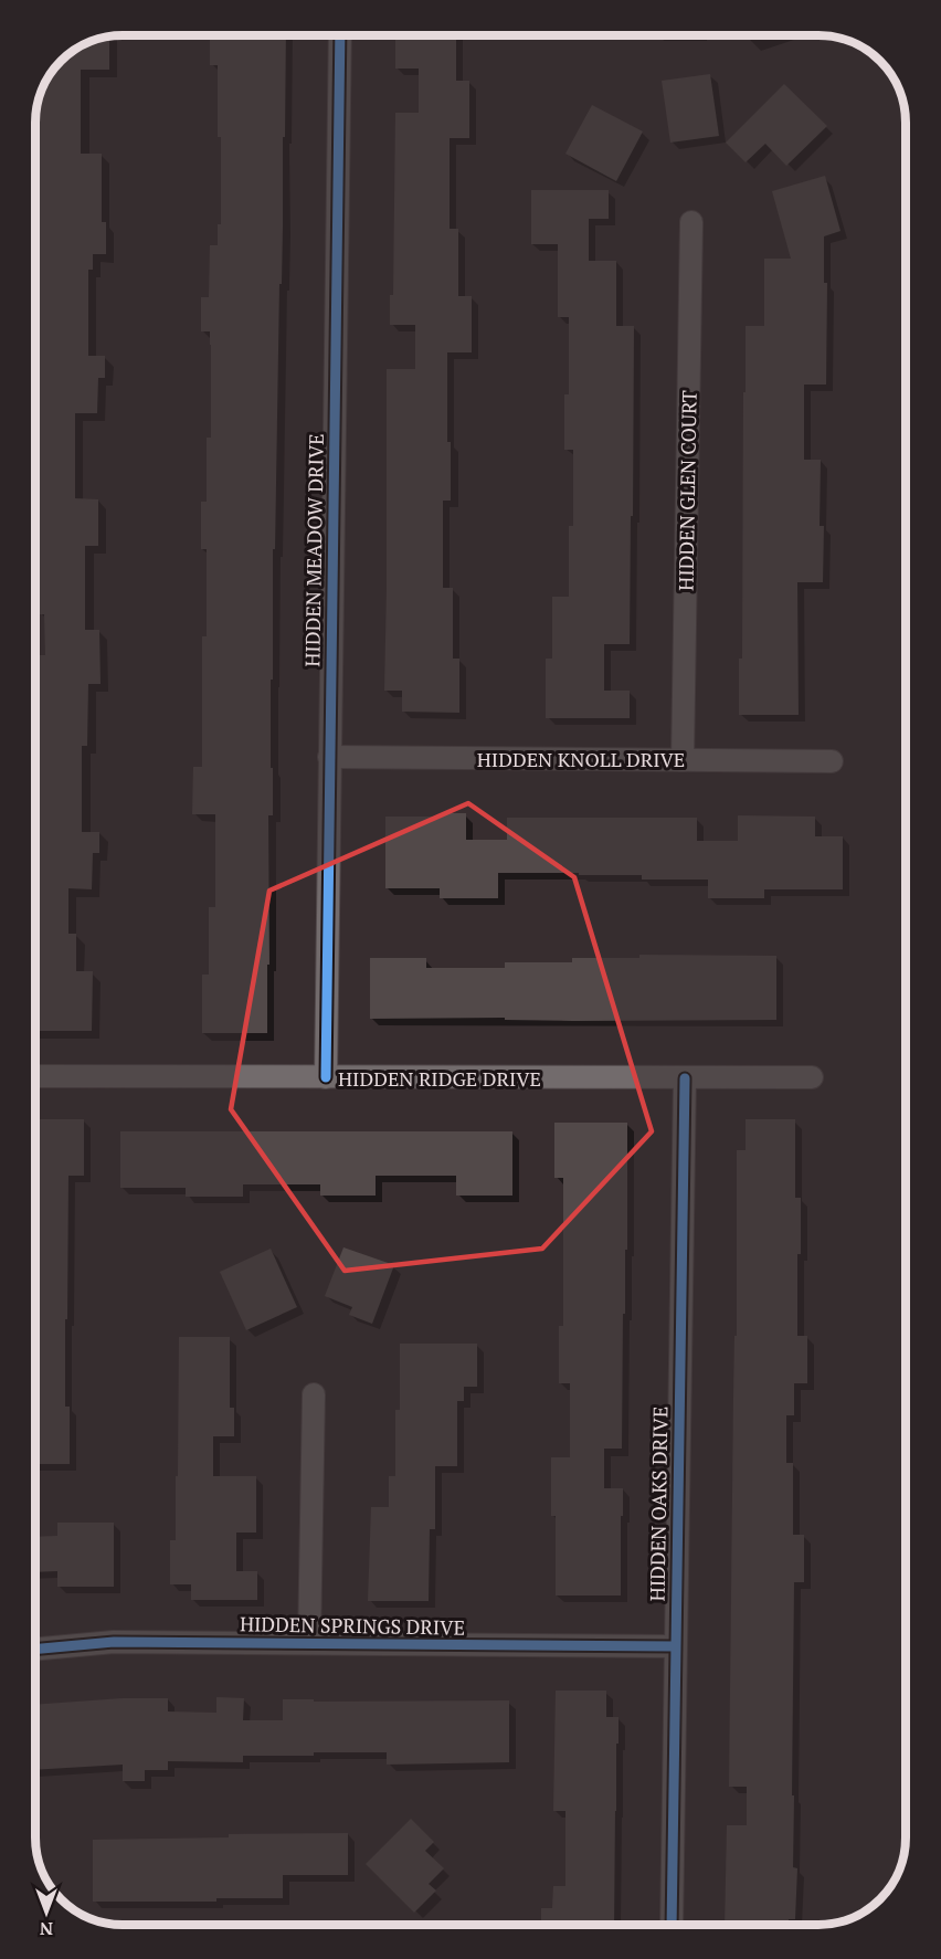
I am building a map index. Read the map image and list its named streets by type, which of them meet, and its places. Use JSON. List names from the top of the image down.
{
  "streets": {
    "street": [
      "HIDDEN GLEN COURT",
      "HIDDEN MEADOW DRIVE",
      "HIDDEN KNOLL DRIVE",
      "HIDDEN RIDGE DRIVE",
      "HIDDEN OAKS DRIVE",
      "HIDDEN SPRINGS DRIVE"
    ]
  },
  "crossings": [
    ["HIDDEN GLEN COURT", "HIDDEN KNOLL DRIVE"],
    ["HIDDEN MEADOW DRIVE", "HIDDEN KNOLL DRIVE"],
    ["HIDDEN MEADOW DRIVE", "HIDDEN RIDGE DRIVE"],
    ["HIDDEN RIDGE DRIVE", "HIDDEN OAKS DRIVE"],
    ["HIDDEN OAKS DRIVE", "HIDDEN SPRINGS DRIVE"]
  ],
  "north": "bottom"
}
